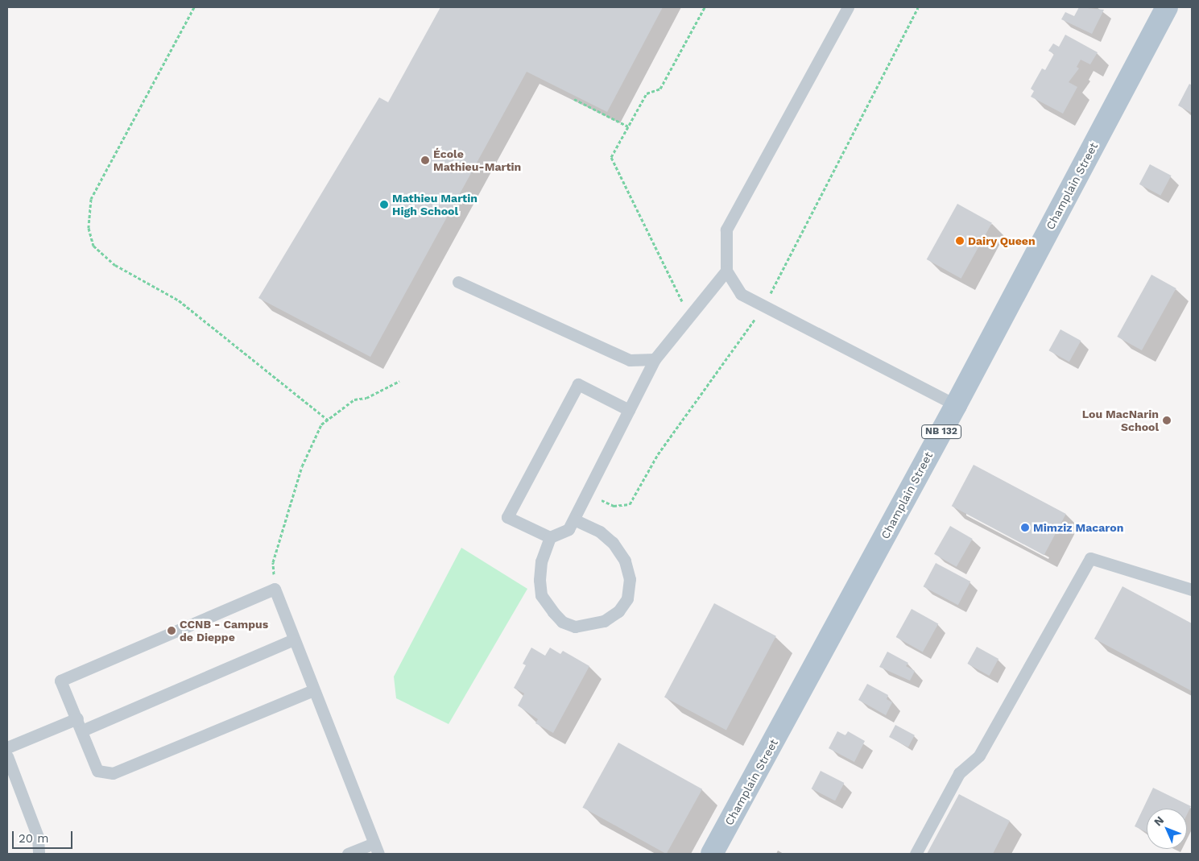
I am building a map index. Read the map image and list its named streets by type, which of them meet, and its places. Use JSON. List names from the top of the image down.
{
  "streets": {
    "main road": ["Champlain Street", "NB 132"]
  },
  "places": [
    "École Mathieu-Martin",
    "Mathieu Martin High School",
    "Dairy Queen",
    "Lou MacNarin School",
    "Mimziz Macaron",
    "CCNB - Campus de Dieppe"
  ],
  "scale_bar": "20 m",
  "north": "top left"
}
